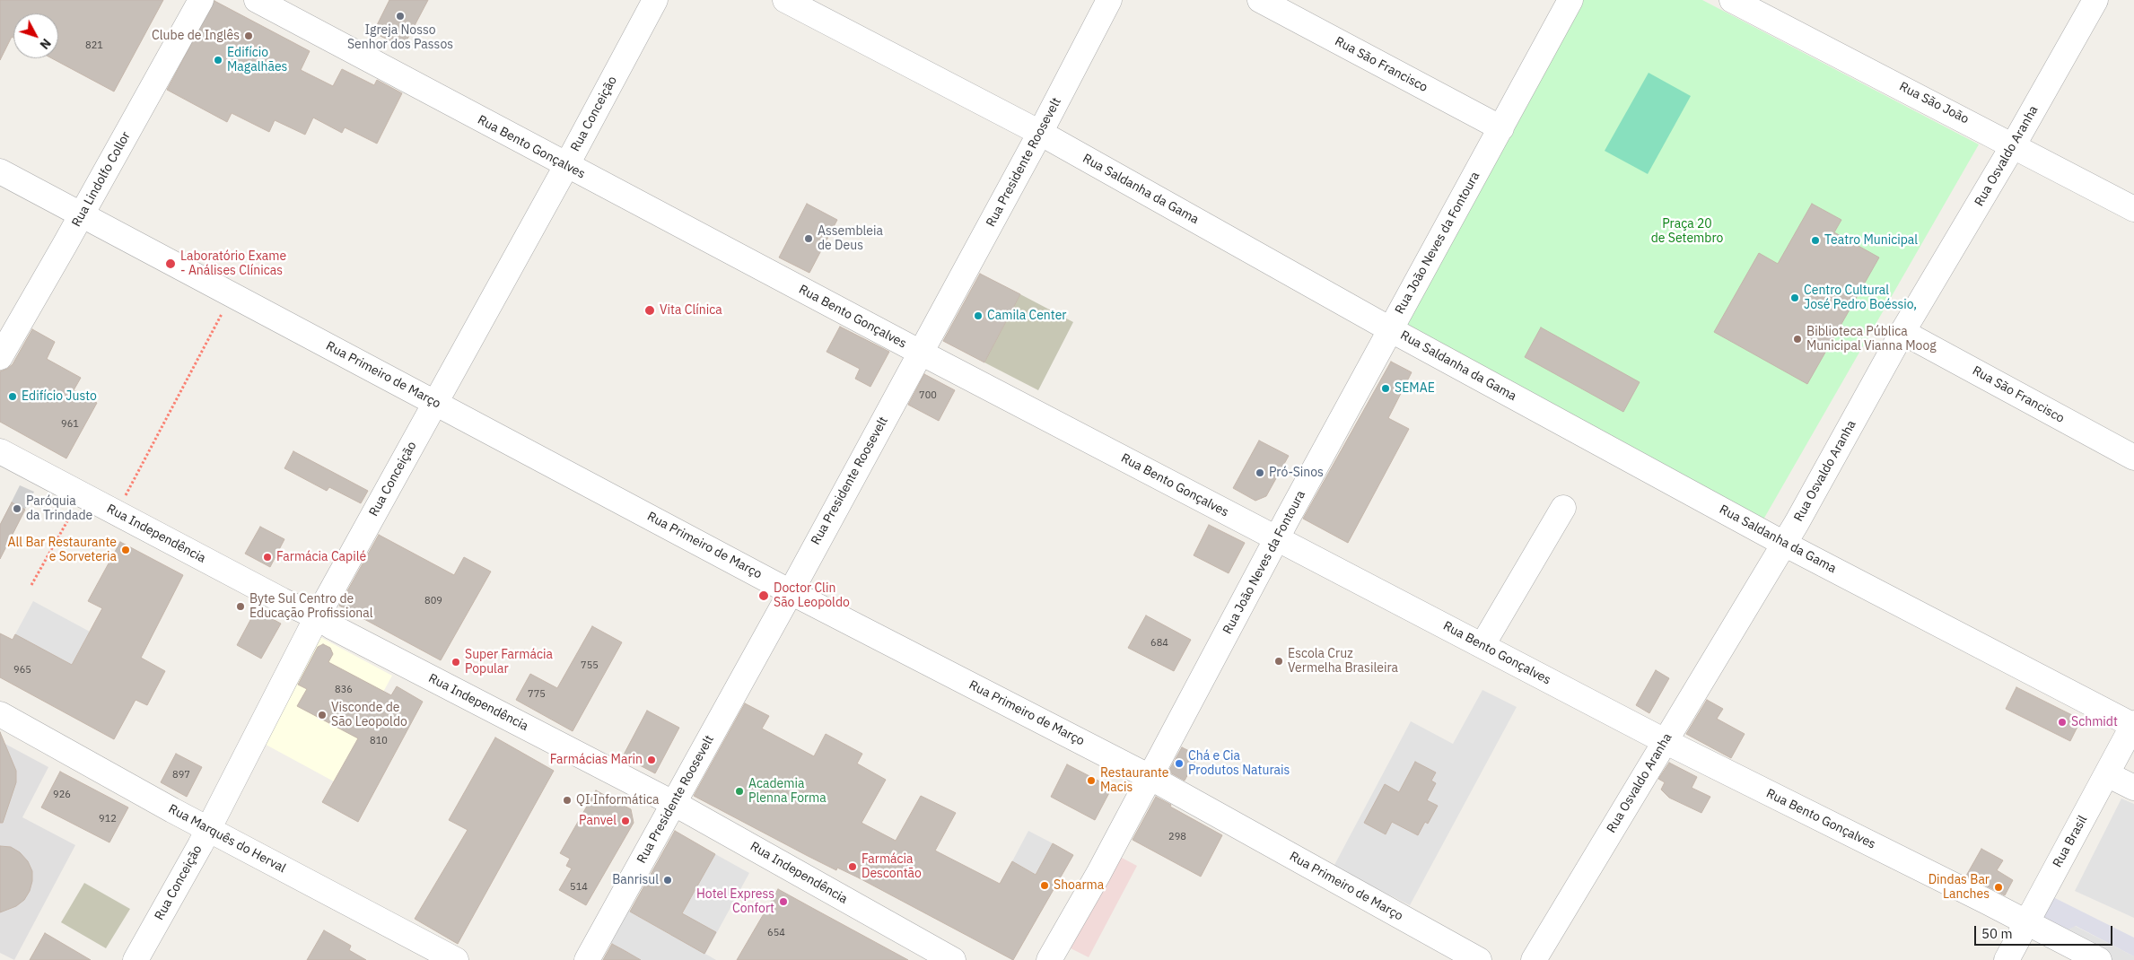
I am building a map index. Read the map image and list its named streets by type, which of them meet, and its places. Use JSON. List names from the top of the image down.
{
  "streets": {
    "street": [
      "Rua São Francisco",
      "Rua São João",
      "Rua Conceição",
      "Rua Bento Gonçalves",
      "Rua Osvaldo Aranha",
      "Rua Presidente Roosevelt",
      "Rua Lindolfo Collor",
      "Rua Saldanha da Gama",
      "Rua João Neves da Fontoura",
      "Rua Primeiro de Março",
      "Rua Independência",
      "Rua Marquês do Herval",
      "Rua Brasil"
    ]
  },
  "crossings": [
    ["Rua São Francisco", "Rua Osvaldo Aranha"],
    ["Rua São Francisco", "Rua João Neves da Fontoura"],
    ["Rua São João", "Rua Osvaldo Aranha"],
    ["Rua Conceição", "Rua Bento Gonçalves"],
    ["Rua Conceição", "Rua Primeiro de Março"],
    ["Rua Conceição", "Rua Independência"],
    ["Rua Conceição", "Rua Marquês do Herval"],
    ["Rua Bento Gonçalves", "Rua Osvaldo Aranha"],
    ["Rua Bento Gonçalves", "Rua Presidente Roosevelt"],
    ["Rua Bento Gonçalves", "Rua João Neves da Fontoura"],
    ["Rua Bento Gonçalves", "Rua Brasil"],
    ["Rua Osvaldo Aranha", "Rua Saldanha da Gama"],
    ["Rua Presidente Roosevelt", "Rua Saldanha da Gama"],
    ["Rua Presidente Roosevelt", "Rua Primeiro de Março"],
    ["Rua Presidente Roosevelt", "Rua Independência"],
    ["Rua Lindolfo Collor", "Rua Primeiro de Março"],
    ["Rua Saldanha da Gama", "Rua João Neves da Fontoura"],
    ["Rua Saldanha da Gama", "Rua Brasil"],
    ["Rua João Neves da Fontoura", "Rua Primeiro de Março"]
  ],
  "parks": ["Praça 20 de Setembro"],
  "places": [
    "Igreja Nosso Senhor dos Passos",
    "Clube de Inglês",
    "Edifício Magalhães",
    "Assembleia de Deus",
    "Teatro Municipal",
    "Laboratório Exame - Análises Clínicas",
    "Centro Cultural José Pedro Boéssio,",
    "Vita Clínica",
    "Camila Center",
    "Biblioteca Pública Municipal Vianna Moog",
    "SEMAE",
    "Edifício Justo",
    "Pró-Sinos",
    "Paróquia da Trindade",
    "All Bar Restaurante e Sorveteria",
    "Farmácia Capilé",
    "Doctor Clin São Leopoldo",
    "Byte Sul Centro de Educação Profissional",
    "Escola Cruz Vermelha Brasileira",
    "Super Farmácia Popular",
    "Visconde de São Leopoldo",
    "Schmidt",
    "Farmácias Marin",
    "Chá e Cia Produtos Naturais",
    "Restaurante Macis",
    "Academia Plenna Forma",
    "QI Informática",
    "Panvel",
    "Farmácia Descontão",
    "Banrisul",
    "Shoarma",
    "Dindas Bar Lanches",
    "Hotel Express Confort"
  ],
  "house_numbers": [
    "821",
    "700",
    "961",
    "809",
    "684",
    "755",
    "965",
    "836",
    "775",
    "810",
    "897",
    "926",
    "912",
    "298",
    "514",
    "654"
  ],
  "scale_bar": "50 m",
  "north": "bottom right"
}
